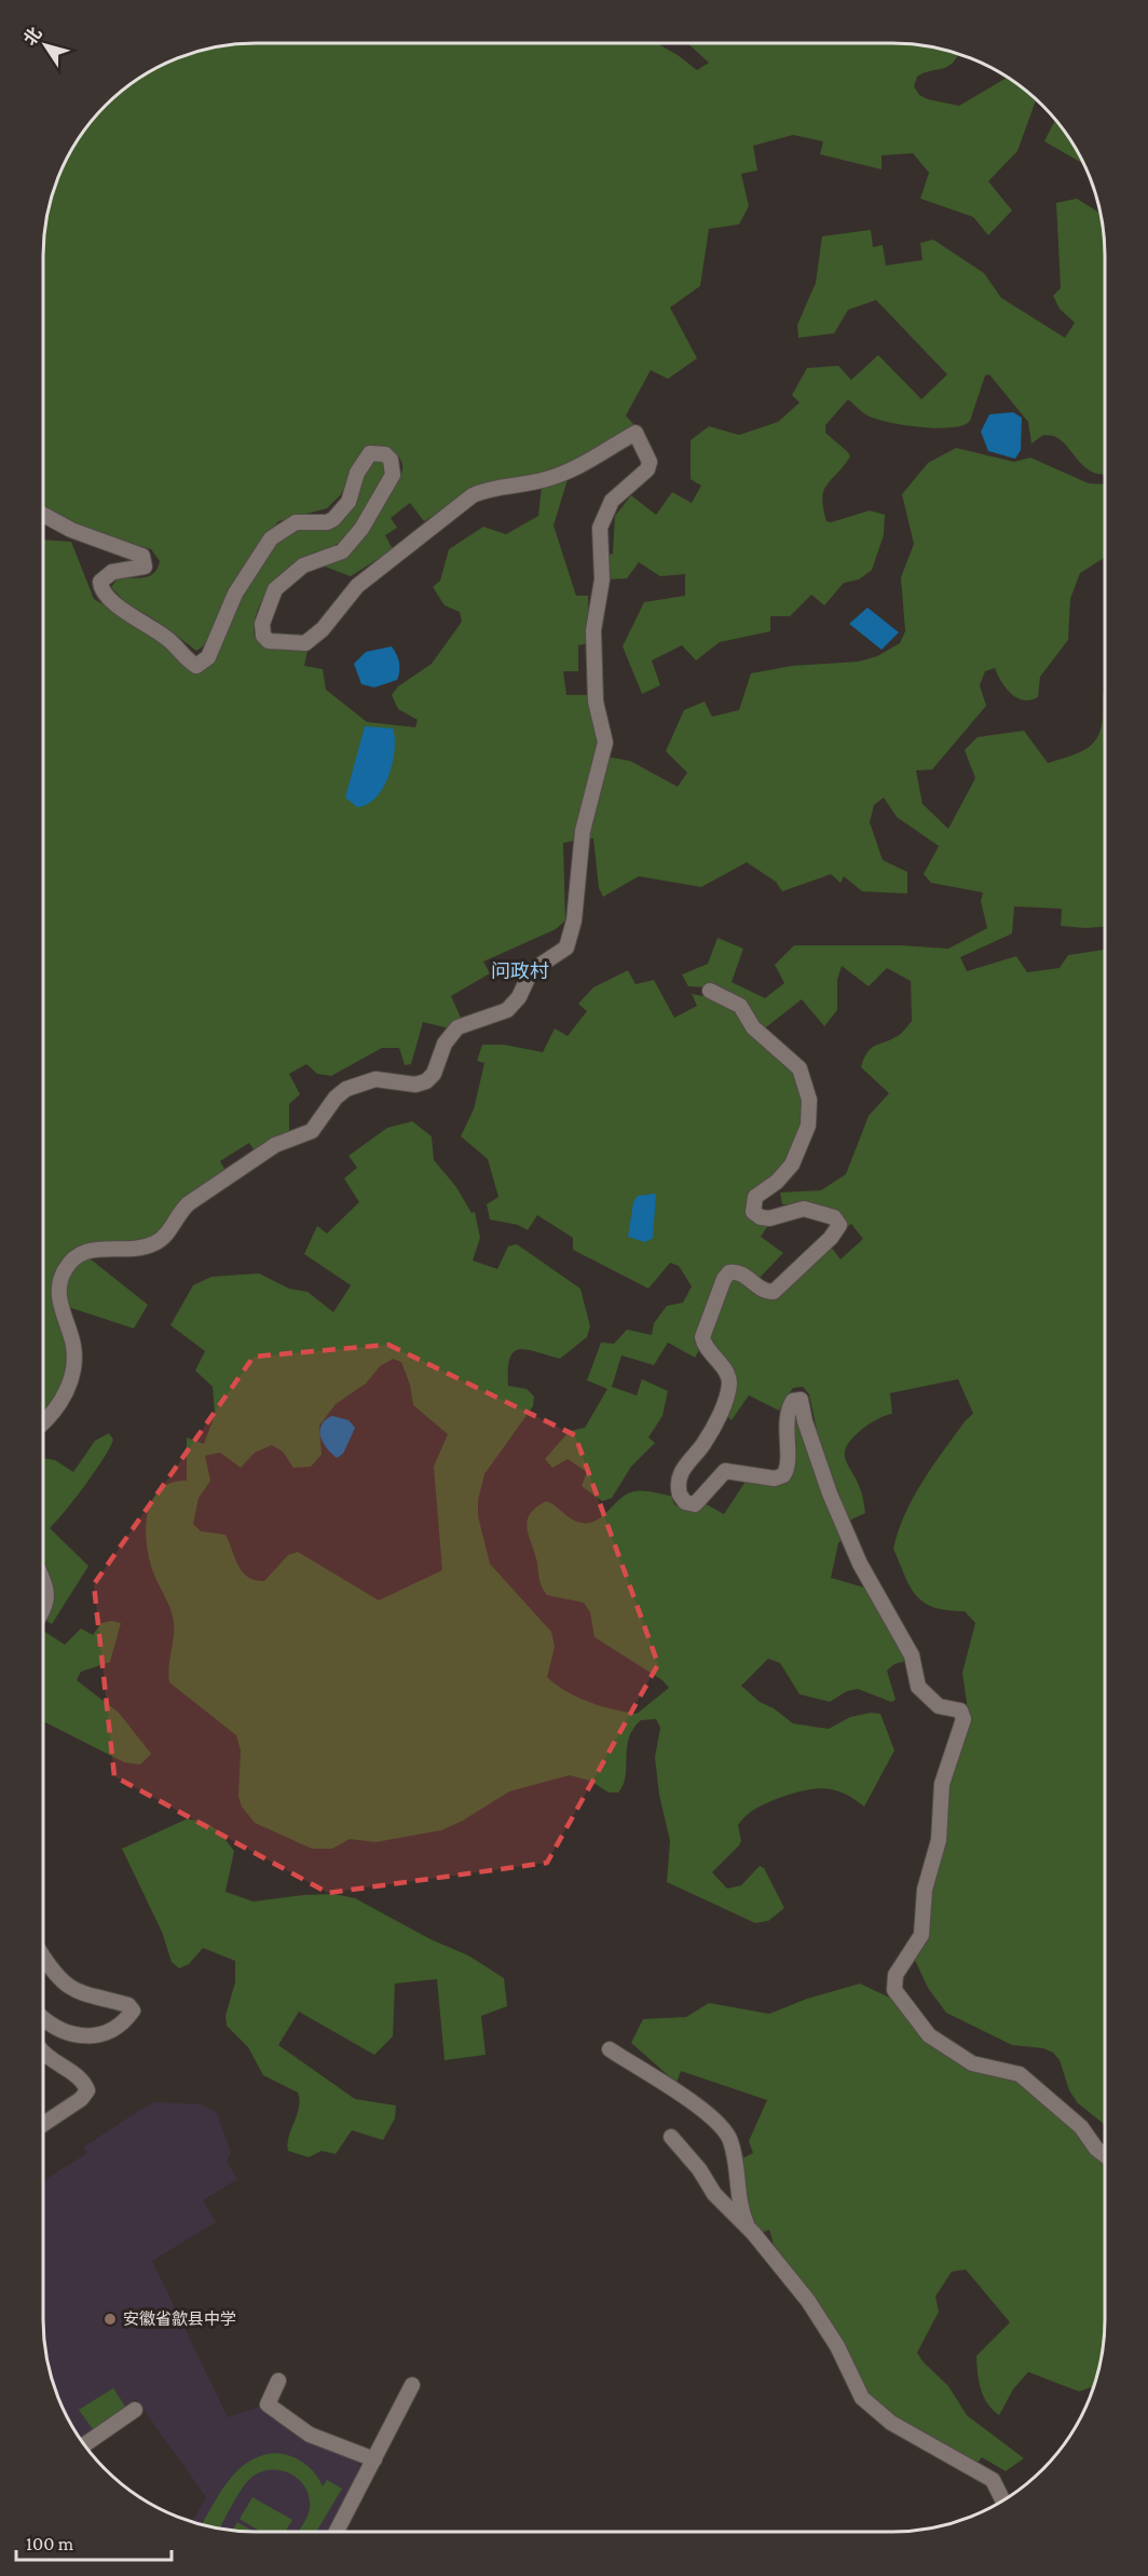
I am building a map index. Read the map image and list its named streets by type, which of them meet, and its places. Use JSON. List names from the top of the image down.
{
  "districts": ["问政村"],
  "places": ["安徽省歙县中学"],
  "scale_bar": "100 m",
  "north": "top left"
}
